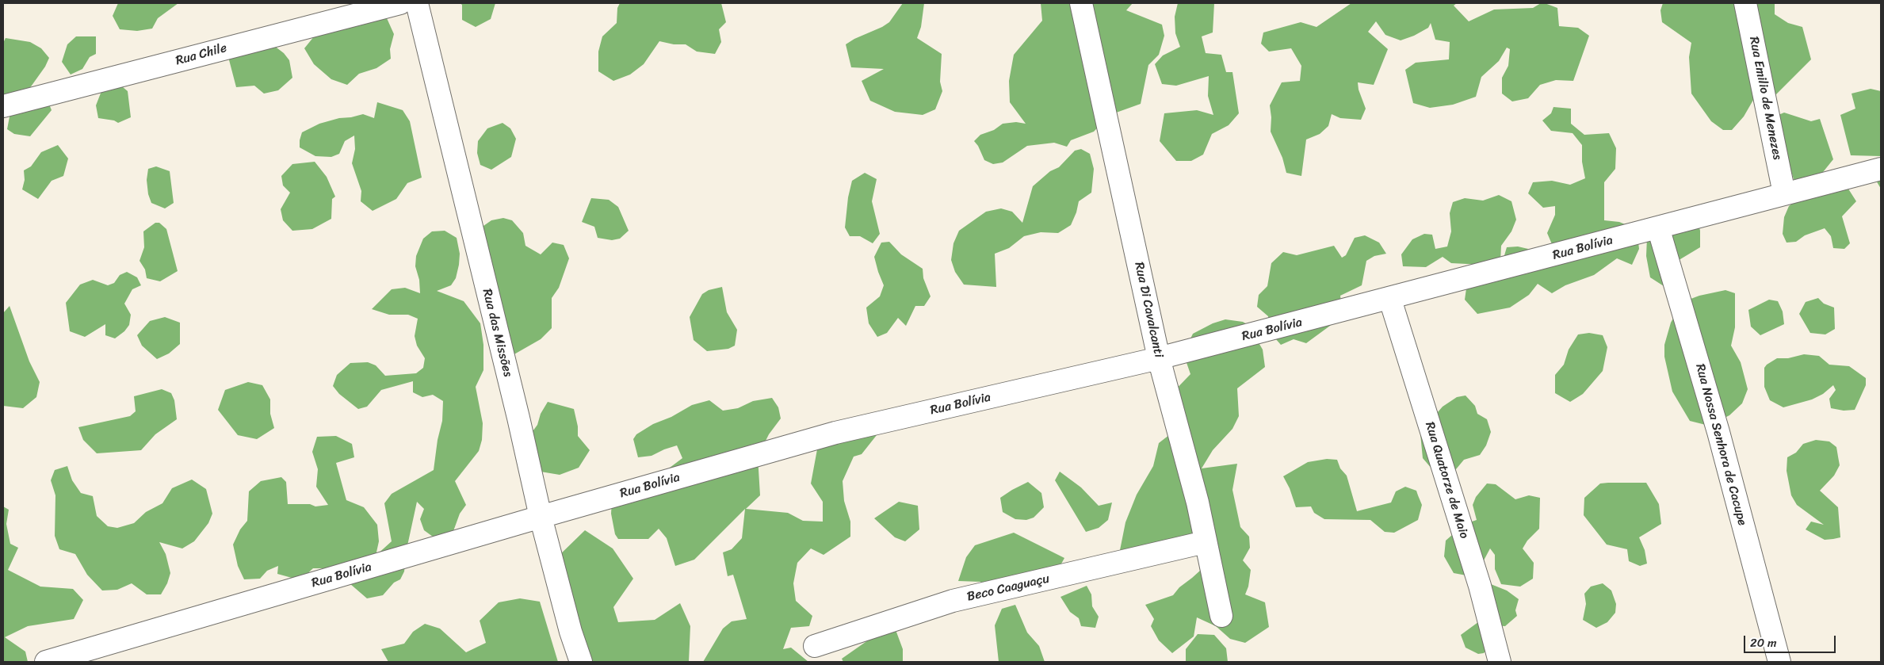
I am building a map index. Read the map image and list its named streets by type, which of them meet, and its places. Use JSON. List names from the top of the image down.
{
  "streets": {
    "street": [
      "Rua Chile",
      "Rua Emilio de Menezes",
      "Rua Bolívia",
      "Rua Di Cavalcanti",
      "Rua das Missões",
      "Rua Nossa Senhora de Cacupe",
      "Rua Quatorze de Maio",
      "Beco Caaguaçu"
    ]
  },
  "crossings": [
    ["Rua Emilio de Menezes", "Rua Bolívia"],
    ["Rua Bolívia", "Rua Di Cavalcanti"],
    ["Rua Bolívia", "Rua das Missões"],
    ["Rua Bolívia", "Rua Nossa Senhora de Cacupe"],
    ["Rua Bolívia", "Rua Quatorze de Maio"],
    ["Rua Di Cavalcanti", "Beco Caaguaçu"]
  ],
  "scale_bar": "20 m"
}
